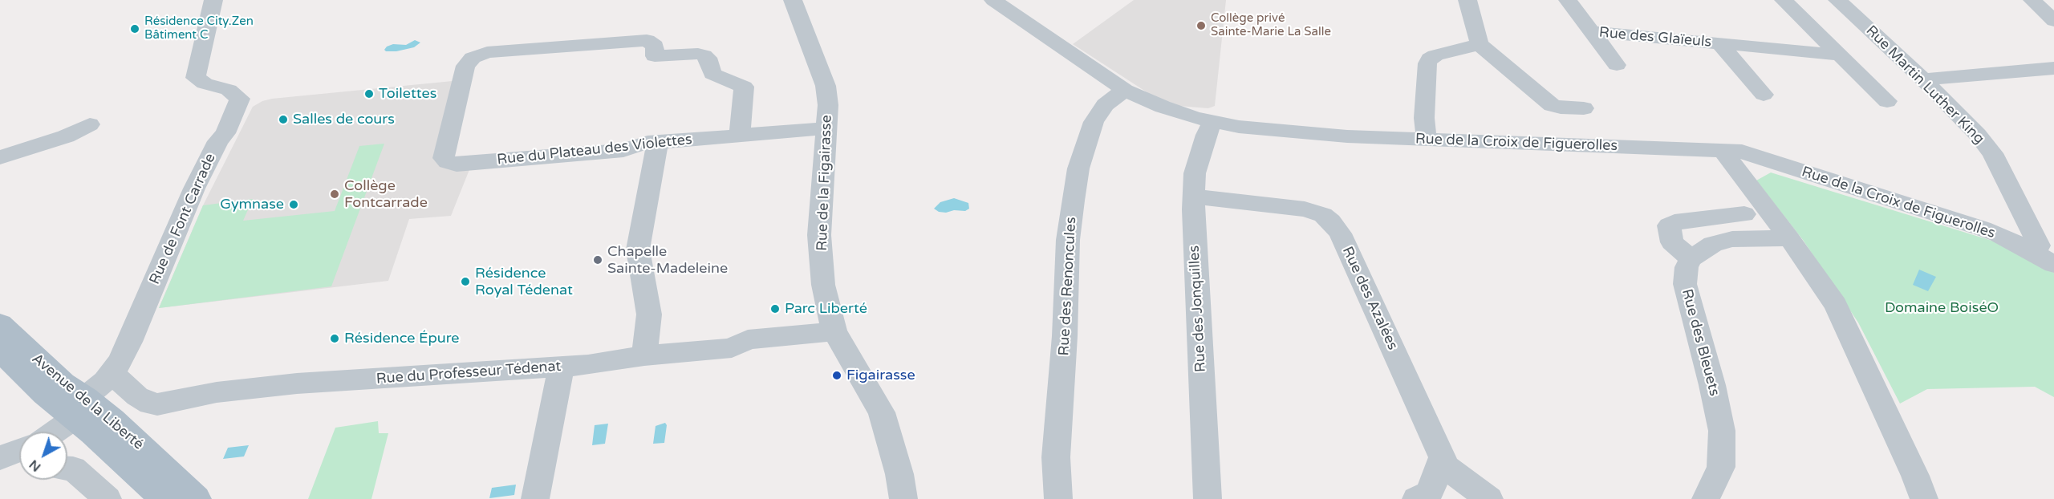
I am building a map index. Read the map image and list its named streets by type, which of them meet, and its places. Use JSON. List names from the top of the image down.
{
  "streets": {
    "main road": ["Avenue de la Liberté"],
    "street": [
      "Rue des Glaïeuls",
      "Rue Martin Luther King",
      "Rue de la Croix de Figuerolles",
      "Rue du Plateau des Violettes",
      "Rue de la Figairasse",
      "Rue de Font Carrade",
      "Rue des Renoncules",
      "Rue des Azalées",
      "Rue des Jonquilles",
      "Rue des Bleuets",
      "Rue du Professeur Tédenat"
    ]
  },
  "crossings": [
    ["Rue Martin Luther King", "Rue de la Croix de Figuerolles"],
    ["Rue de la Croix de Figuerolles", "Rue des Renoncules"],
    ["Rue de la Croix de Figuerolles", "Rue des Jonquilles"],
    ["Rue du Plateau des Violettes", "Rue de la Figairasse"],
    ["Rue de la Figairasse", "Rue du Professeur Tédenat"],
    ["Rue de Font Carrade", "Rue du Professeur Tédenat"],
    ["Rue de Font Carrade", "Avenue de la Liberté"],
    ["Rue des Azalées", "Rue des Jonquilles"]
  ],
  "parks": ["Domaine BoiséO"],
  "places": [
    "Collège privé Sainte-Marie La Salle",
    "Résidence City.Zen Bâtiment C",
    "Toilettes",
    "Salles de cours",
    "Collège Fontcarrade",
    "Gymnase",
    "Chapelle Sainte-Madeleine",
    "Résidence Royal Tédenat",
    "Parc Liberté",
    "Résidence Épure",
    "Figairasse"
  ],
  "north": "bottom left"
}
